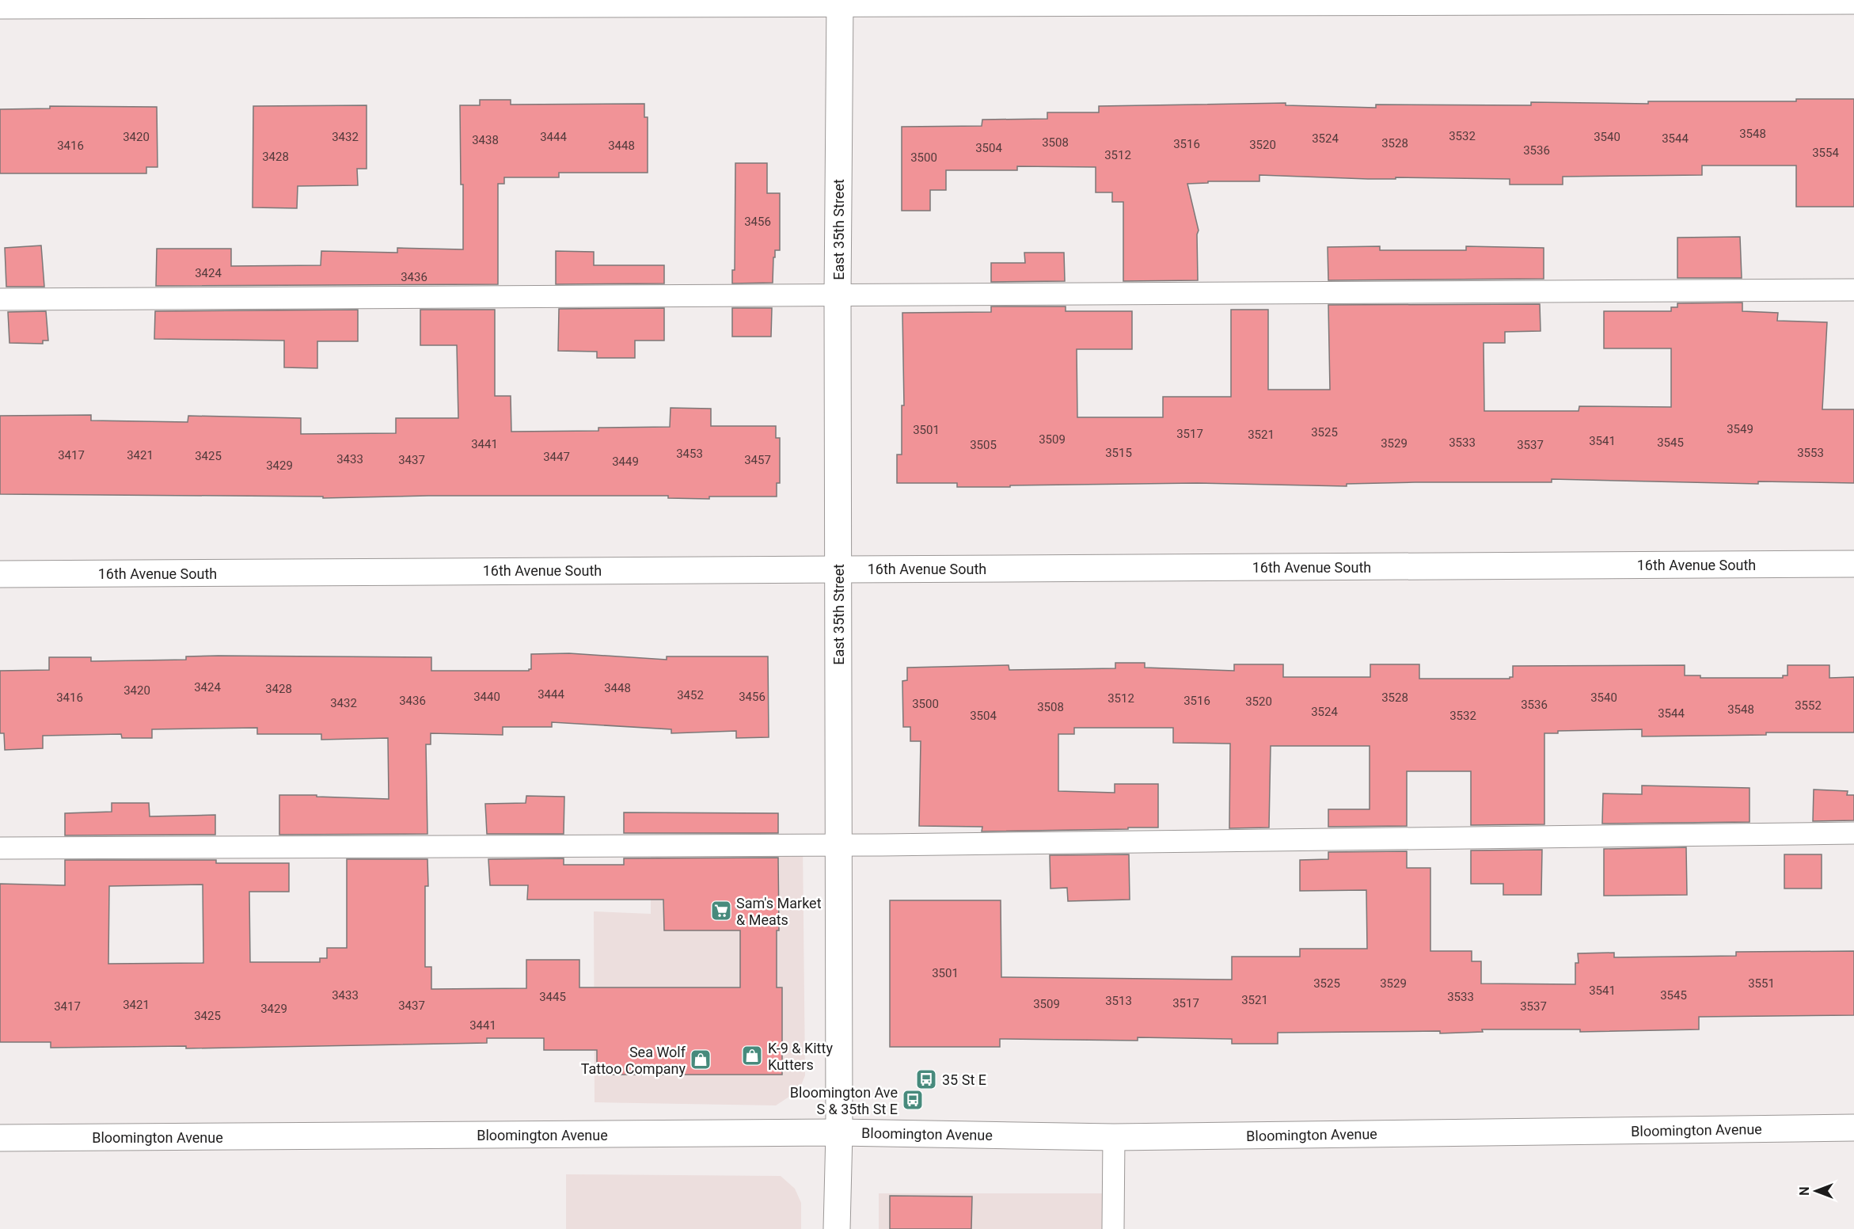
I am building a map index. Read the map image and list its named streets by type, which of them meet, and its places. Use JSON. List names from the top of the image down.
{
  "streets": {
    "street": ["East 35th Street", "16th Avenue South", "Bloomington Avenue"]
  },
  "crossings": [
    ["East 35th Street", "16th Avenue South"],
    ["East 35th Street", "Bloomington Avenue"]
  ],
  "places": {
    "supermarket": ["Sam's Market & Meats"],
    "shop": ["K-9 & Kitty Kutters", "Sea Wolf Tattoo Company"],
    "bus stop": ["35 St E", "Bloomington Ave S & 35th St E"]
  },
  "house_numbers": [
    "3548",
    "3532",
    "3420",
    "3432",
    "3444",
    "3540",
    "3524",
    "3544",
    "3438",
    "3508",
    "3528",
    "3516",
    "3520",
    "3416",
    "3448",
    "3504",
    "3536",
    "3554",
    "3512",
    "3428",
    "3500",
    "3456",
    "3424",
    "3436",
    "3549",
    "3501",
    "3525",
    "3517",
    "3521",
    "3509",
    "3541",
    "3533",
    "3545",
    "3529",
    "3441",
    "3505",
    "3537",
    "3515",
    "3553",
    "3453",
    "3417",
    "3421",
    "3425",
    "3447",
    "3433",
    "3437",
    "3457",
    "3449",
    "3429",
    "3424",
    "3448",
    "3428",
    "3420",
    "3444",
    "3452",
    "3440",
    "3456",
    "3416",
    "3528",
    "3540",
    "3512",
    "3436",
    "3516",
    "3520",
    "3432",
    "3500",
    "3536",
    "3552",
    "3508",
    "3548",
    "3524",
    "3544",
    "3504",
    "3532",
    "3501",
    "3525",
    "3529",
    "3551",
    "3541",
    "3433",
    "3545",
    "3445",
    "3533",
    "3521",
    "3513",
    "3517",
    "3509",
    "3421",
    "3437",
    "3417",
    "3537",
    "3429",
    "3425",
    "3441"
  ],
  "north": "left"
}
